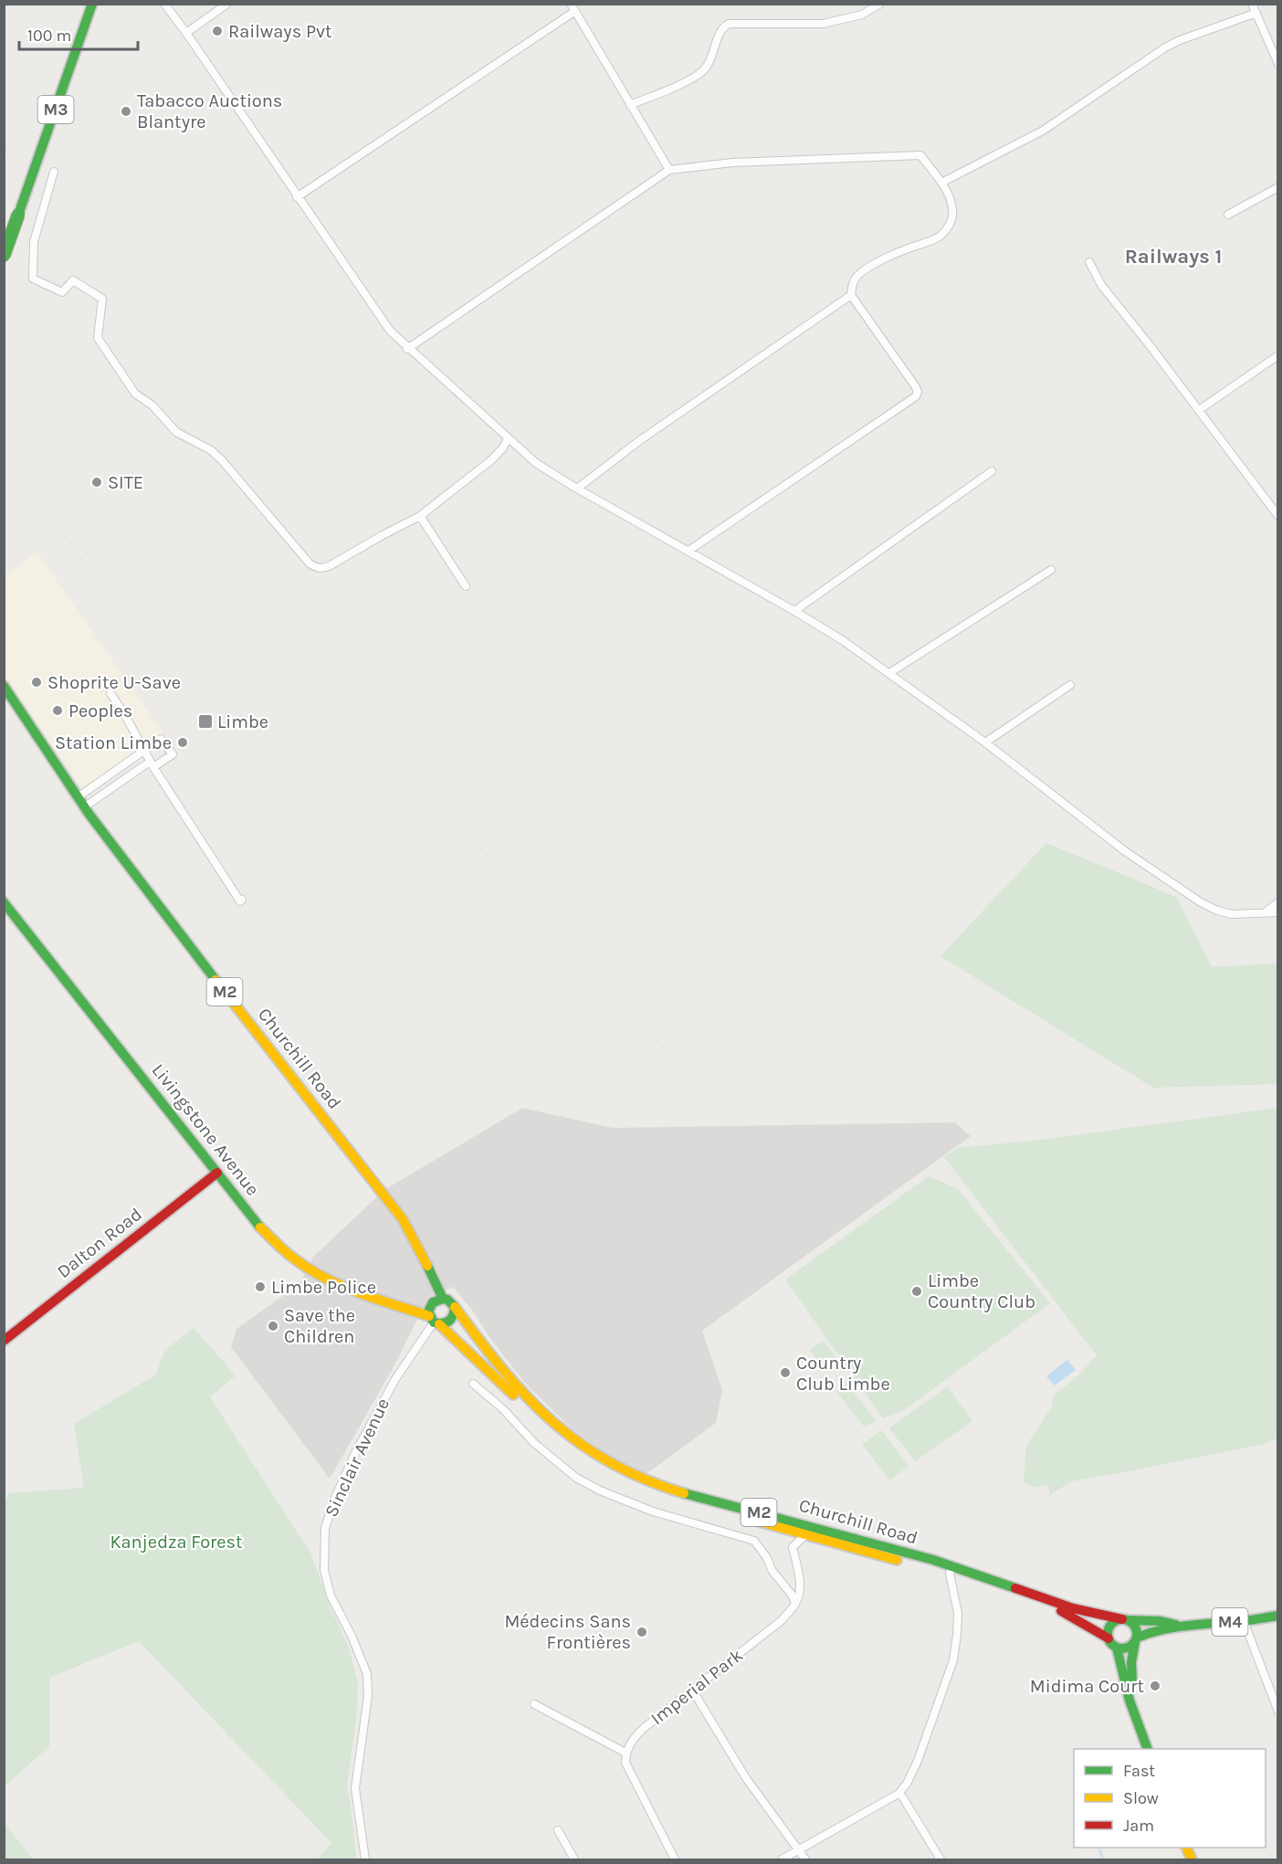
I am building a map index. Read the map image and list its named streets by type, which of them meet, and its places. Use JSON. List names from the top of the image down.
{
  "streets": {
    "main road": [
      "M3",
      "M2",
      "Churchill Road",
      "Livingstone Avenue",
      "Dalton Road",
      "M4"
    ],
    "street": ["Sinclair Avenue", "Imperial Park"]
  },
  "crossings": [
    ["Churchill Road", "Livingstone Avenue"],
    ["Churchill Road", "Sinclair Avenue"],
    ["Churchill Road", "M4"],
    ["Livingstone Avenue", "Dalton Road"],
    ["Livingstone Avenue", "Sinclair Avenue"]
  ],
  "districts": ["Railways 1"],
  "parks": ["Kanjedza Forest"],
  "places": {
    "other": [
      "Railways Pvt",
      "Tabacco Auctions Blantyre",
      "SITE",
      "Shoprite U-Save",
      "Peoples",
      "Station Limbe",
      "Limbe Police",
      "Limbe Country Club",
      "Save the Children",
      "Country Club Limbe",
      "Médecins Sans Frontières",
      "Midima Court"
    ],
    "transit": ["Limbe"]
  },
  "legend": ["Fast", "Slow", "Jam"],
  "scale_bar": "100 m"
}
